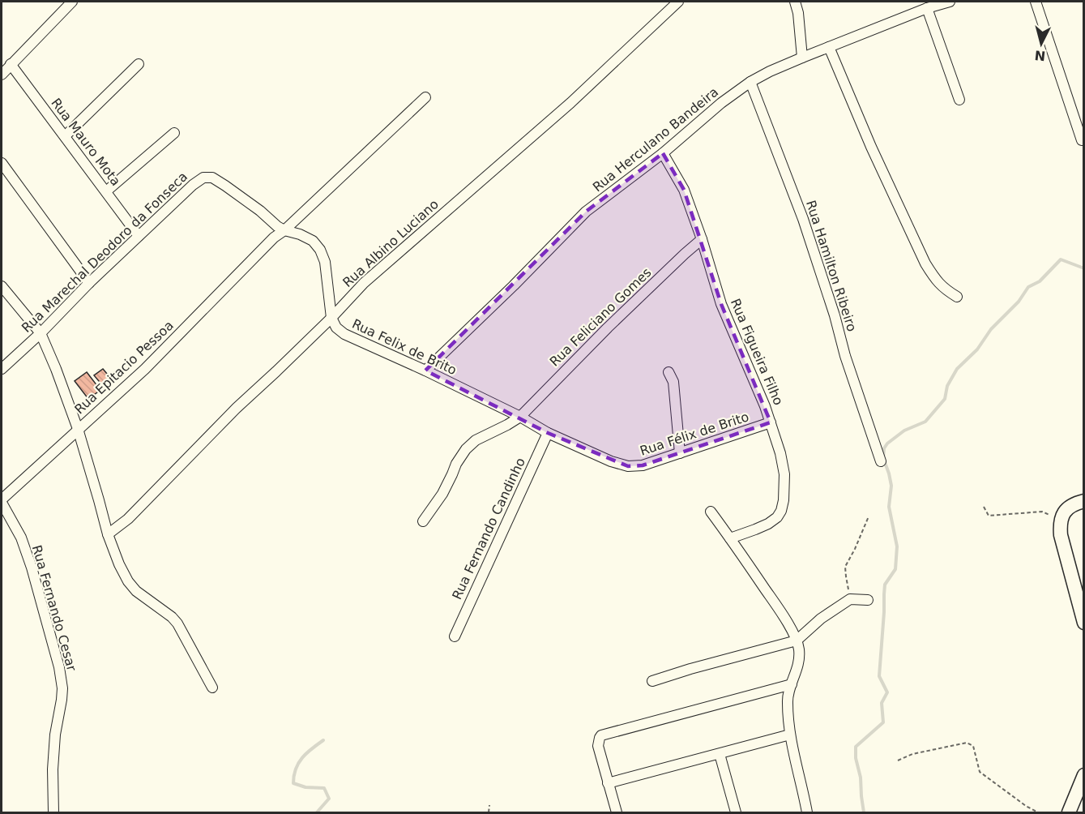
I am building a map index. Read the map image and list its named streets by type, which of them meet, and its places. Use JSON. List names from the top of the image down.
{
  "streets": {
    "street": [
      "Rua Herculano Bandeira",
      "Rua Mauro Mota",
      "Rua Albino Luciano",
      "Rua Marechal Deodoro da Fonseca",
      "Rua Hamilton Ribeiro",
      "Rua Feliciano Gomes",
      "Rua Felix de Brito",
      "Rua Figueira Filho",
      "Rua Epitacio Pessoa",
      "Rua Félix de Brito",
      "Rua Fernando Candinho",
      "Rua Fernando Cesar"
    ]
  },
  "crossings": [
    ["Rua Herculano Bandeira", "Rua Hamilton Ribeiro"],
    ["Rua Herculano Bandeira", "Rua Felix de Brito"],
    ["Rua Herculano Bandeira", "Rua Figueira Filho"],
    ["Rua Mauro Mota", "Rua Marechal Deodoro da Fonseca"],
    ["Rua Albino Luciano", "Rua Felix de Brito"],
    ["Rua Marechal Deodoro da Fonseca", "Rua Epitacio Pessoa"],
    ["Rua Feliciano Gomes", "Rua Felix de Brito"],
    ["Rua Feliciano Gomes", "Rua Figueira Filho"],
    ["Rua Feliciano Gomes", "Rua Félix de Brito"],
    ["Rua Felix de Brito", "Rua Félix de Brito"],
    ["Rua Figueira Filho", "Rua Félix de Brito"],
    ["Rua Epitacio Pessoa", "Rua Fernando Cesar"],
    ["Rua Félix de Brito", "Rua Fernando Candinho"]
  ],
  "north": "bottom"
}
